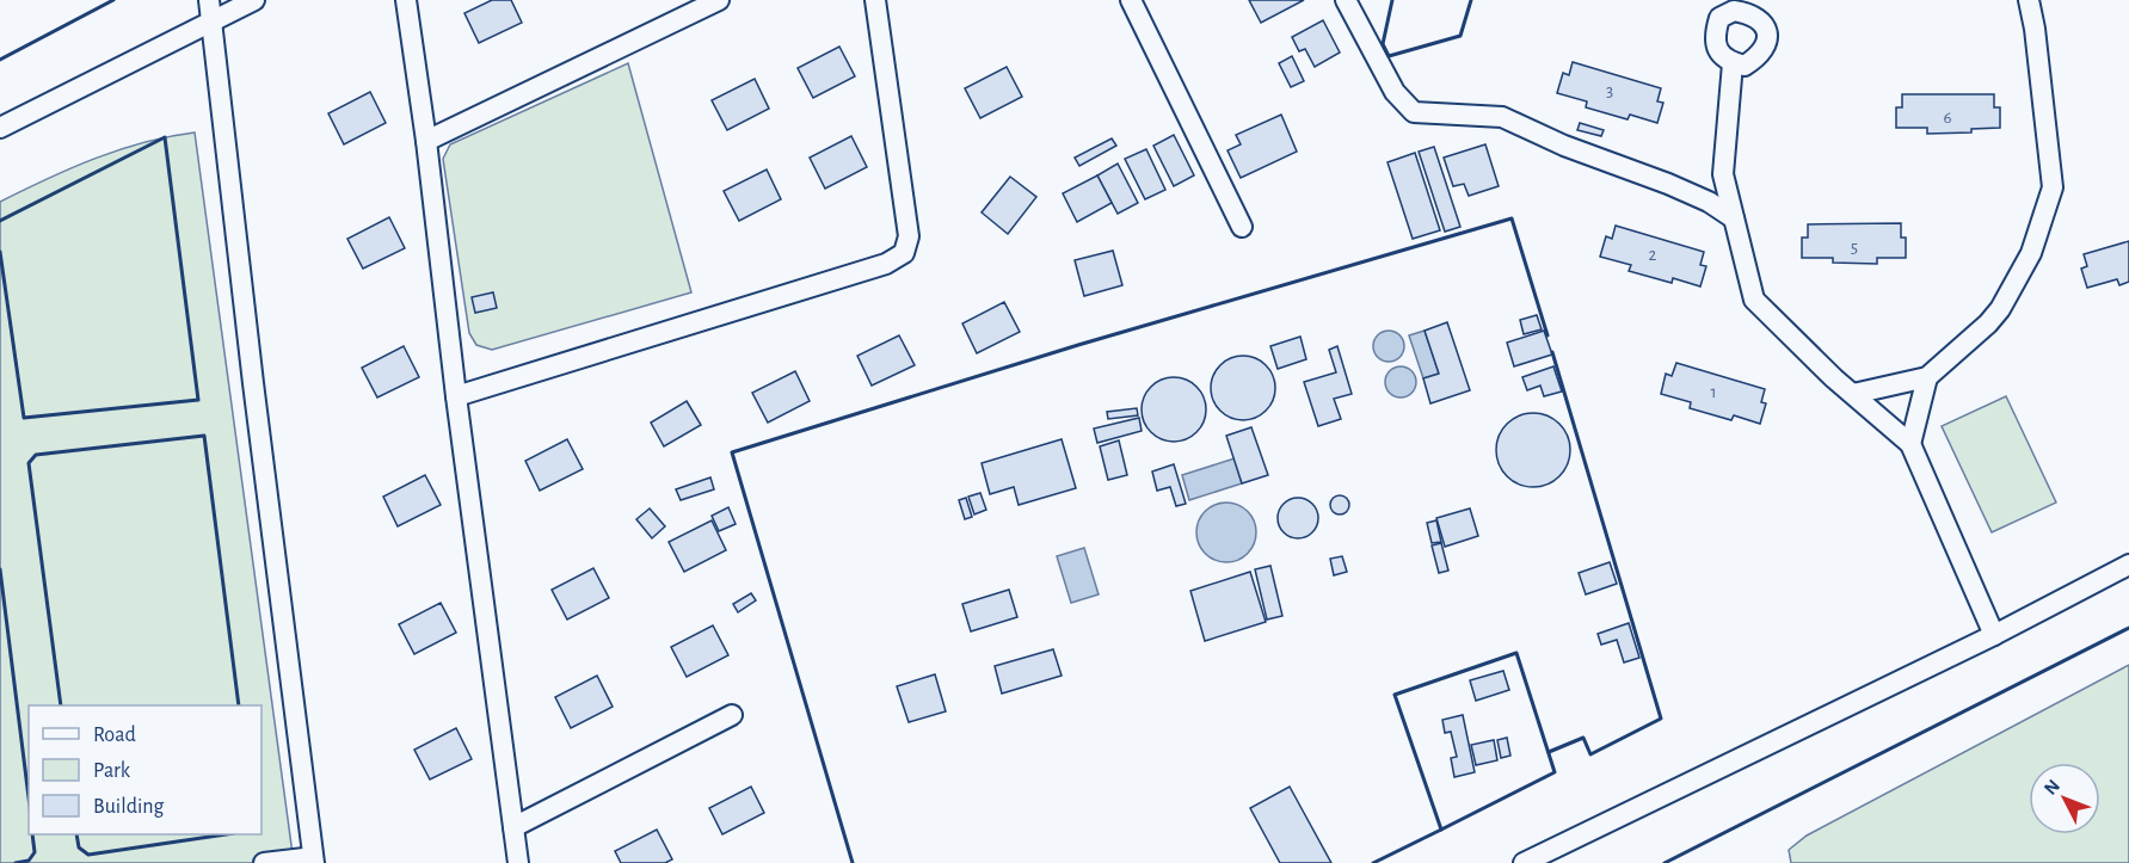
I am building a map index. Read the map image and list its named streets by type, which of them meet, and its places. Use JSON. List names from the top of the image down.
{
  "house_numbers": [
    "3",
    "6",
    "5",
    "2",
    "1"
  ],
  "legend": ["Road", "Park", "Building"],
  "north": "top left"
}
